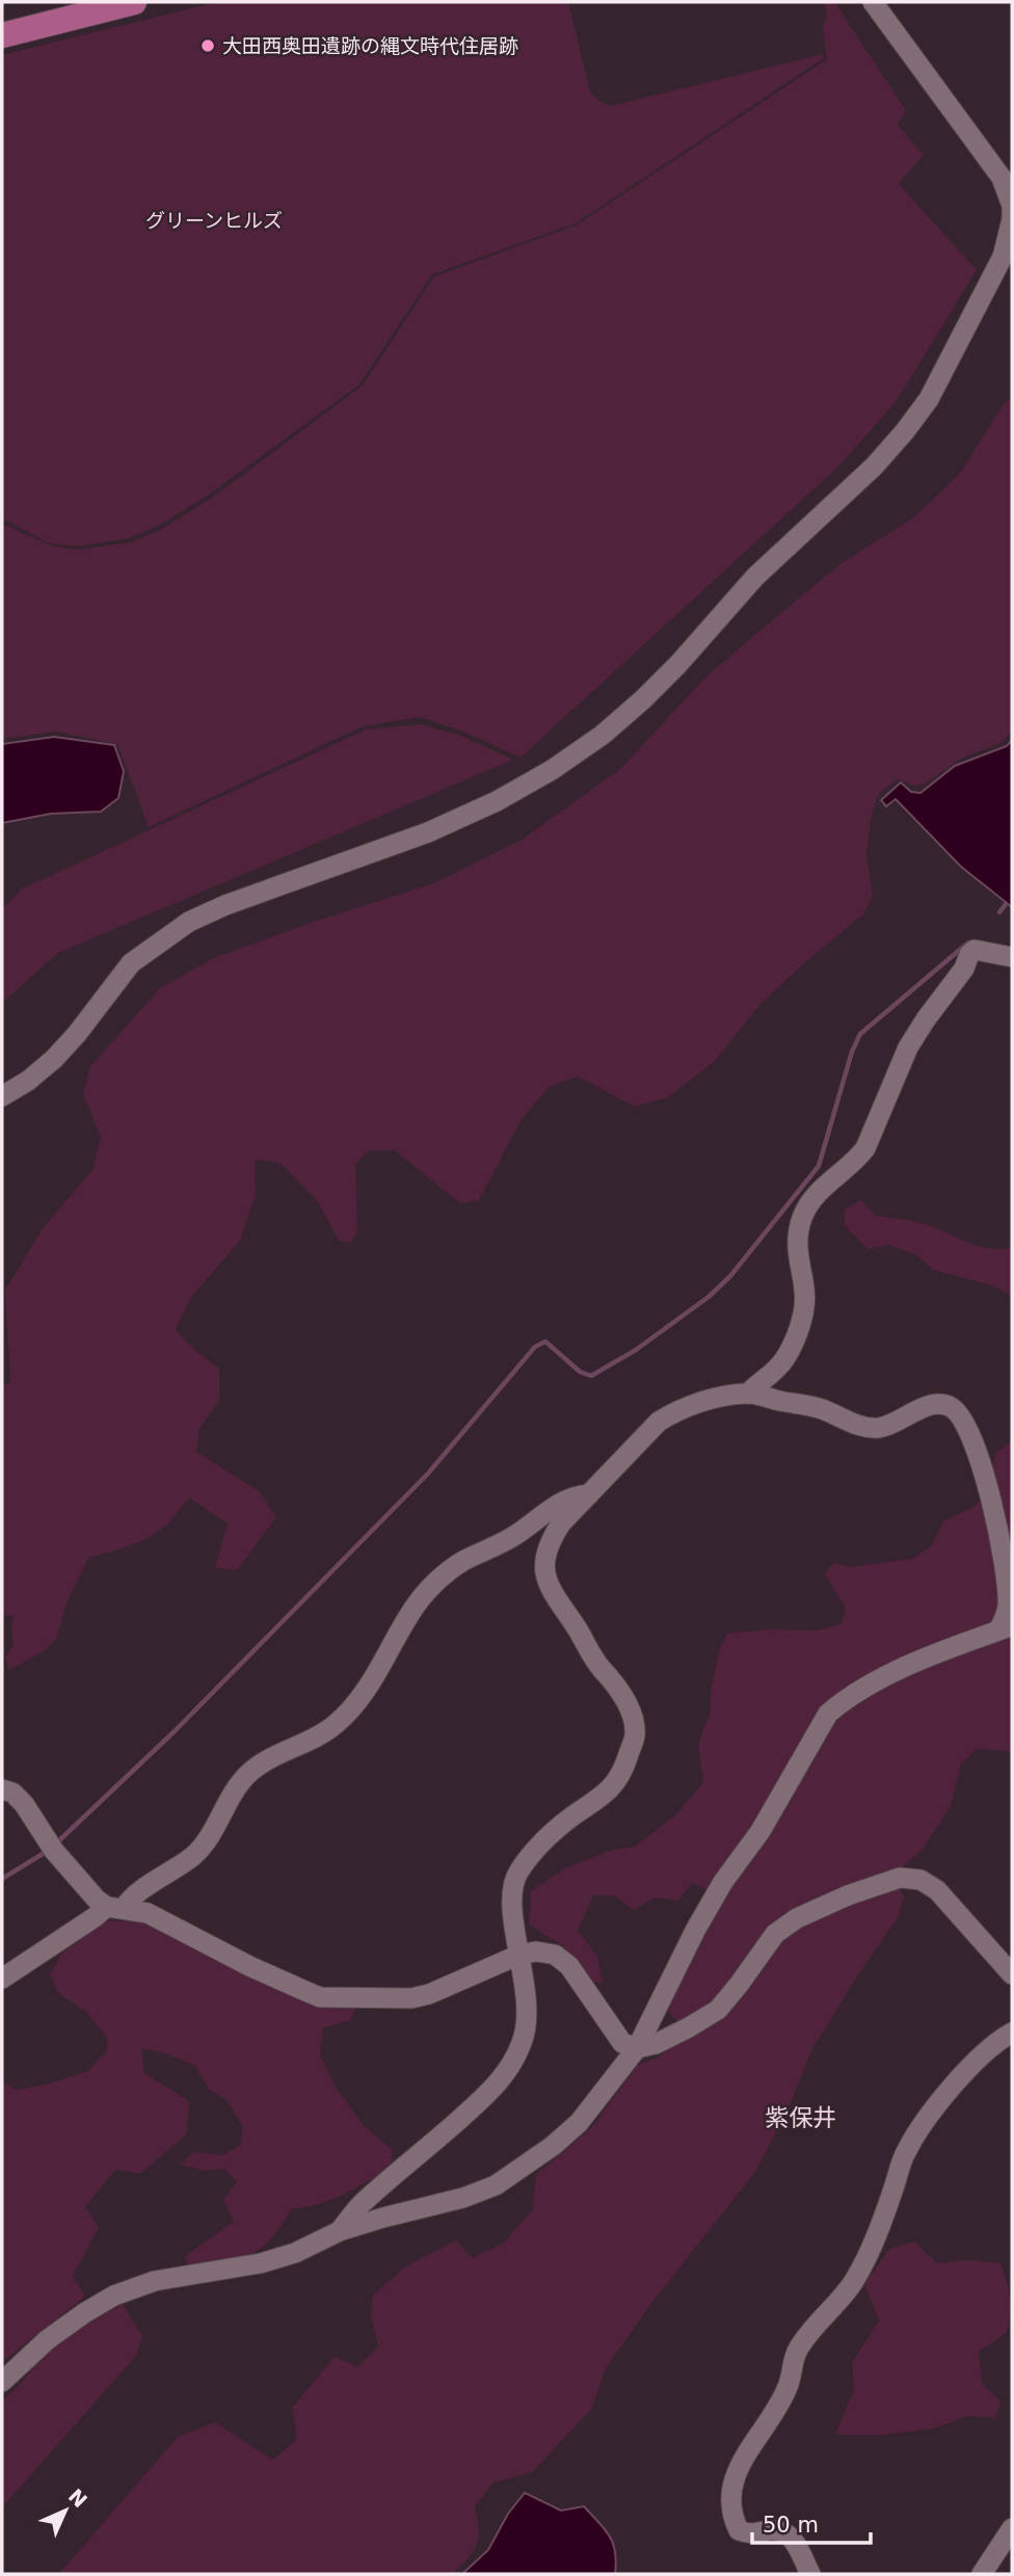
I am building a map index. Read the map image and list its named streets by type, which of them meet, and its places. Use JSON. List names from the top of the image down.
{
  "districts": ["紫保井"],
  "parks": ["グリーンヒルズ"],
  "places": ["大田西奥田遺跡の縄文時代住居跡"],
  "scale_bar": "50 m",
  "north": "top right"
}
